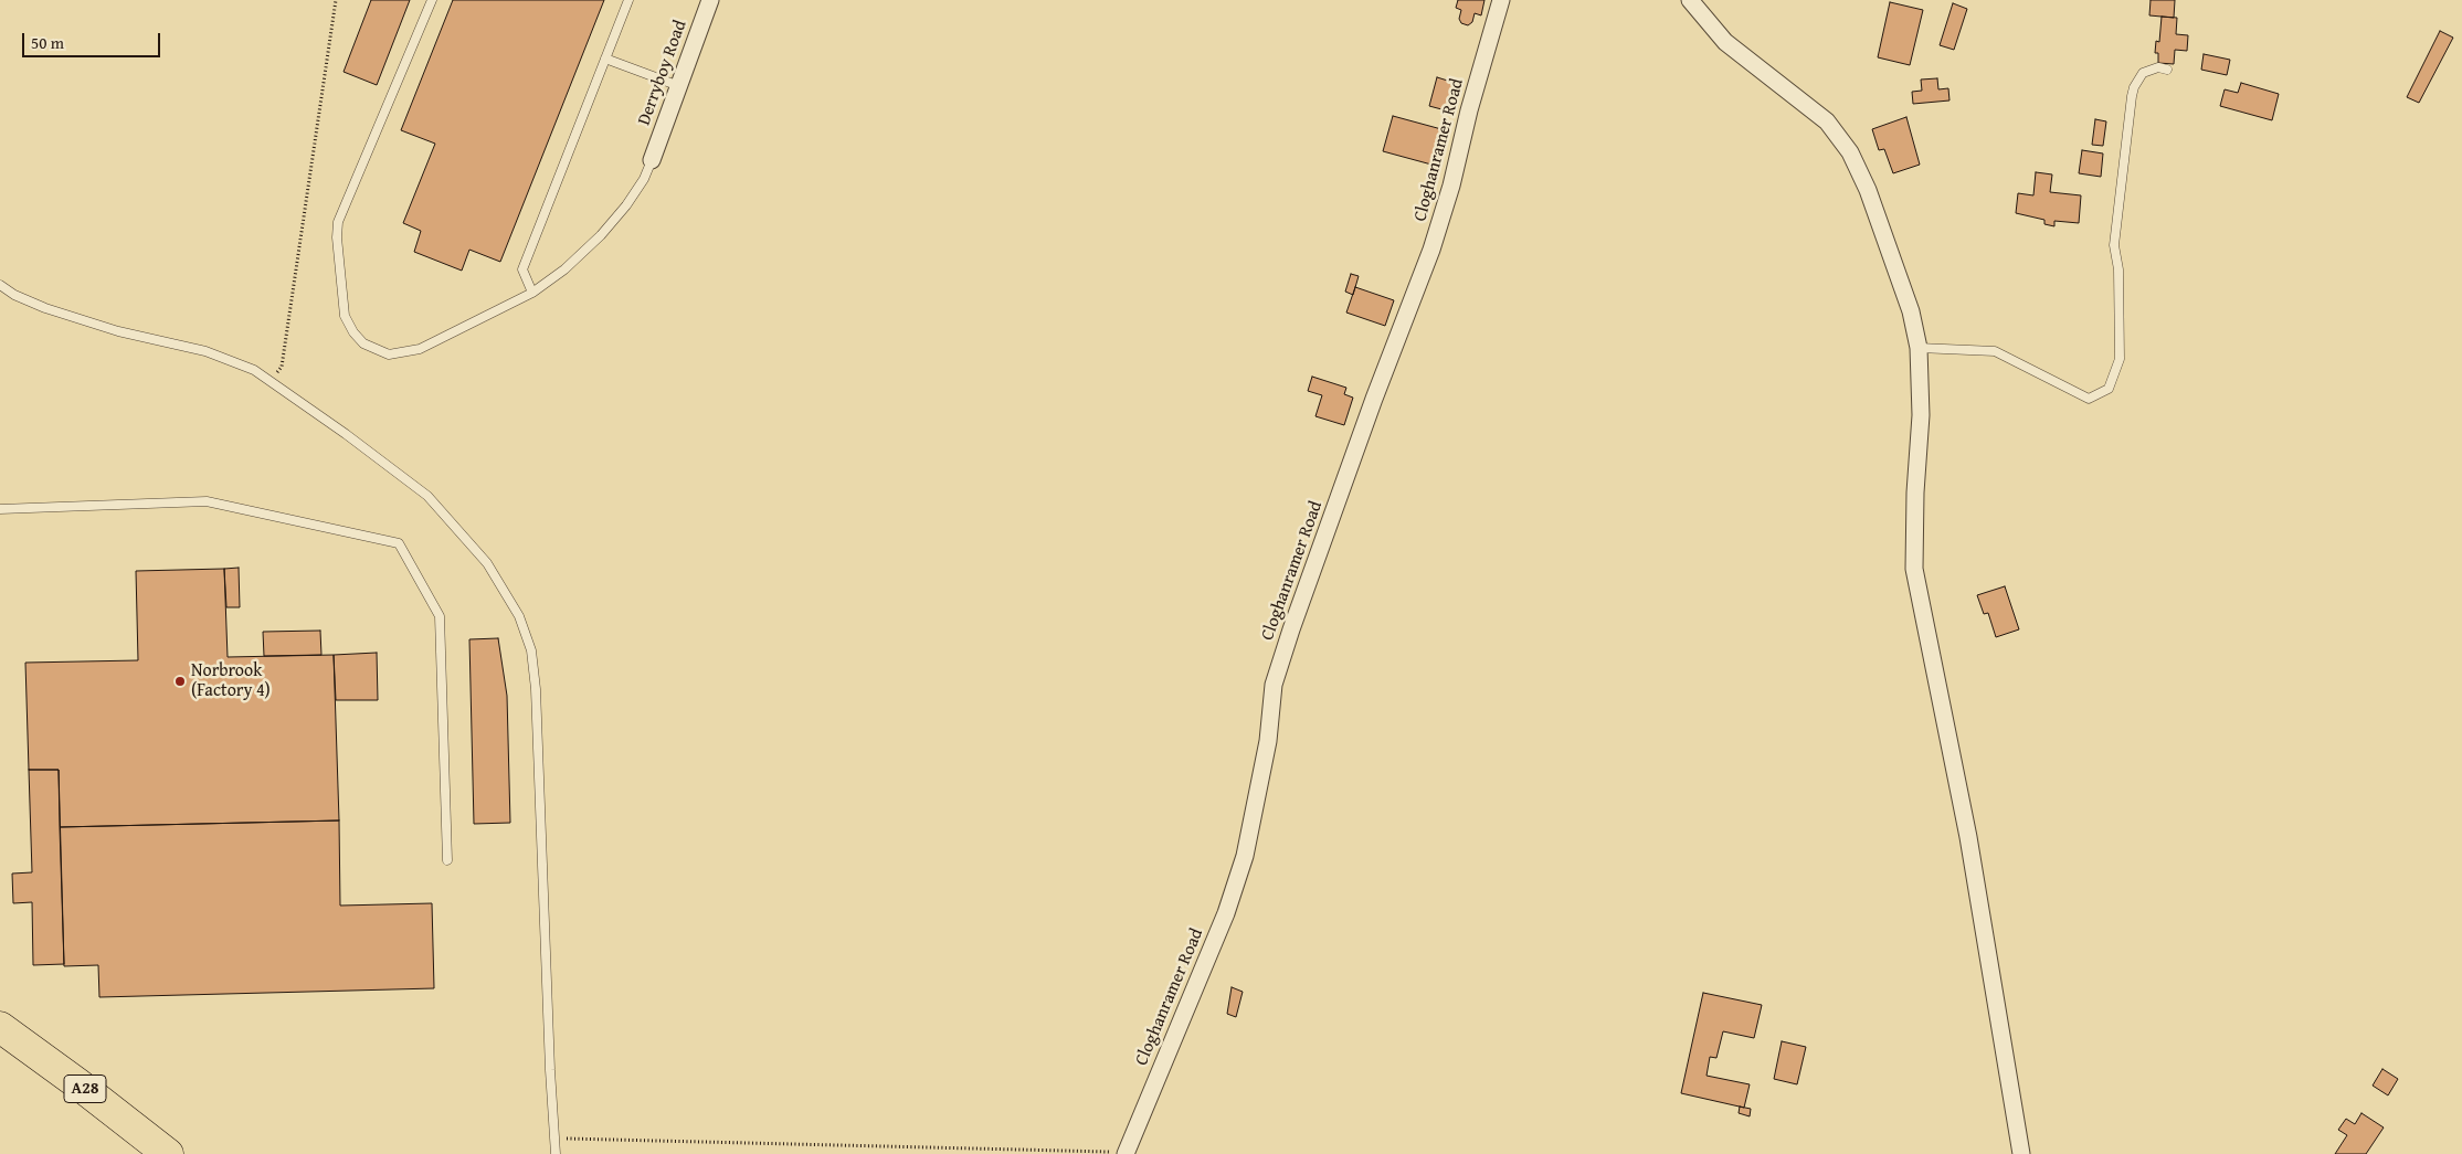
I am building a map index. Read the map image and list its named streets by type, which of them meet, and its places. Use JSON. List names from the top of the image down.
{
  "streets": {
    "highway": ["A28"],
    "street": ["Derryboy Road", "Cloghanramer Road"]
  },
  "places": ["Norbrook (Factory 4)"],
  "scale_bar": "50 m"
}
